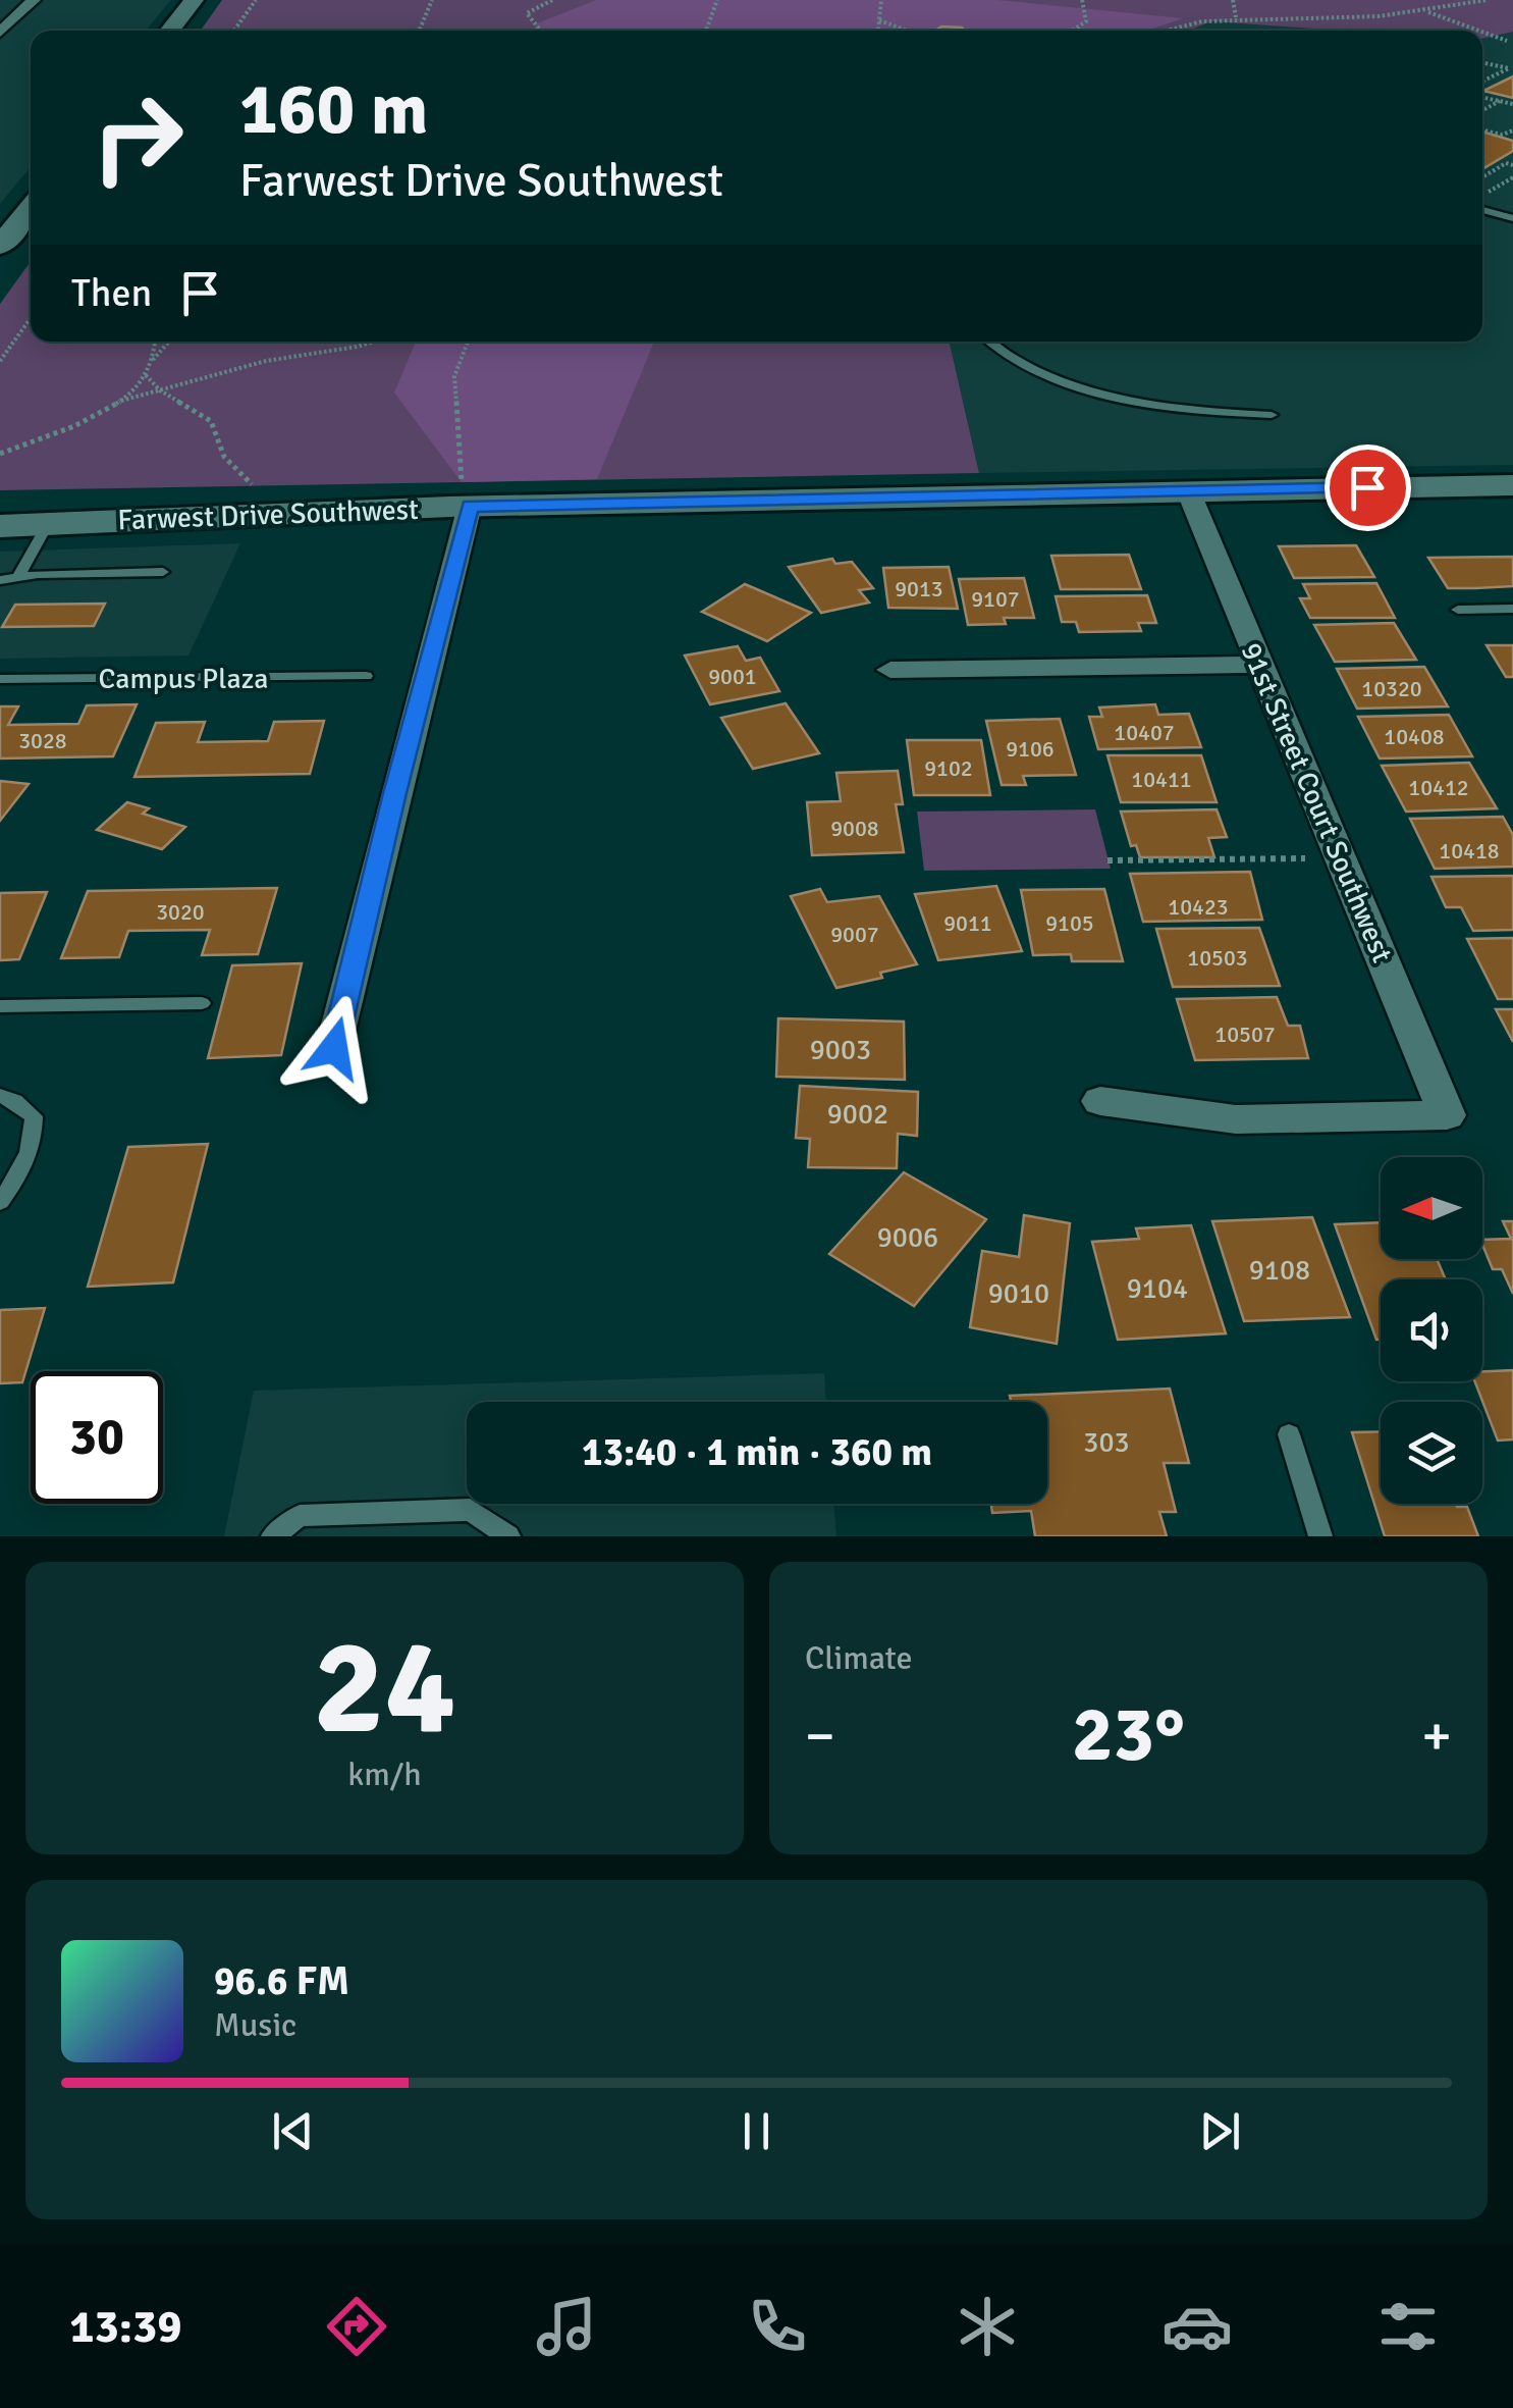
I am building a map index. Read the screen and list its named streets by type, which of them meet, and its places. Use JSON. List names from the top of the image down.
{
  "streets": {
    "street": ["Farwest Drive Southwest", "91st Street Court Southwest"],
    "lane": ["Campus Plaza"]
  },
  "crossings": [
    ["Farwest Drive Southwest", "91st Street Court Southwest"]
  ],
  "house_numbers": [
    "9013",
    "9107",
    "9001",
    "10320",
    "10407",
    "10408",
    "3028",
    "9106",
    "9102",
    "10411",
    "10412",
    "9008",
    "10418",
    "10423",
    "3020",
    "9011",
    "9105",
    "9007",
    "10503",
    "10507",
    "9003",
    "9002",
    "9006",
    "9108",
    "9104",
    "9010",
    "303"
  ],
  "north": "left",
  "page": {
    "turn": ["160 m", "Farwest Drive Southwest"],
    "then": "Then",
    "limit": "30",
    "trip": "13:40 · 1 min · 360 m",
    "tile": [
      ["24", "km/h"],
      "Climate"
    ],
    "heat": ["−", "23°", "+"],
    "song": ["96.6 FM", "Music"],
    "tabs": "13:39"
  }
}
